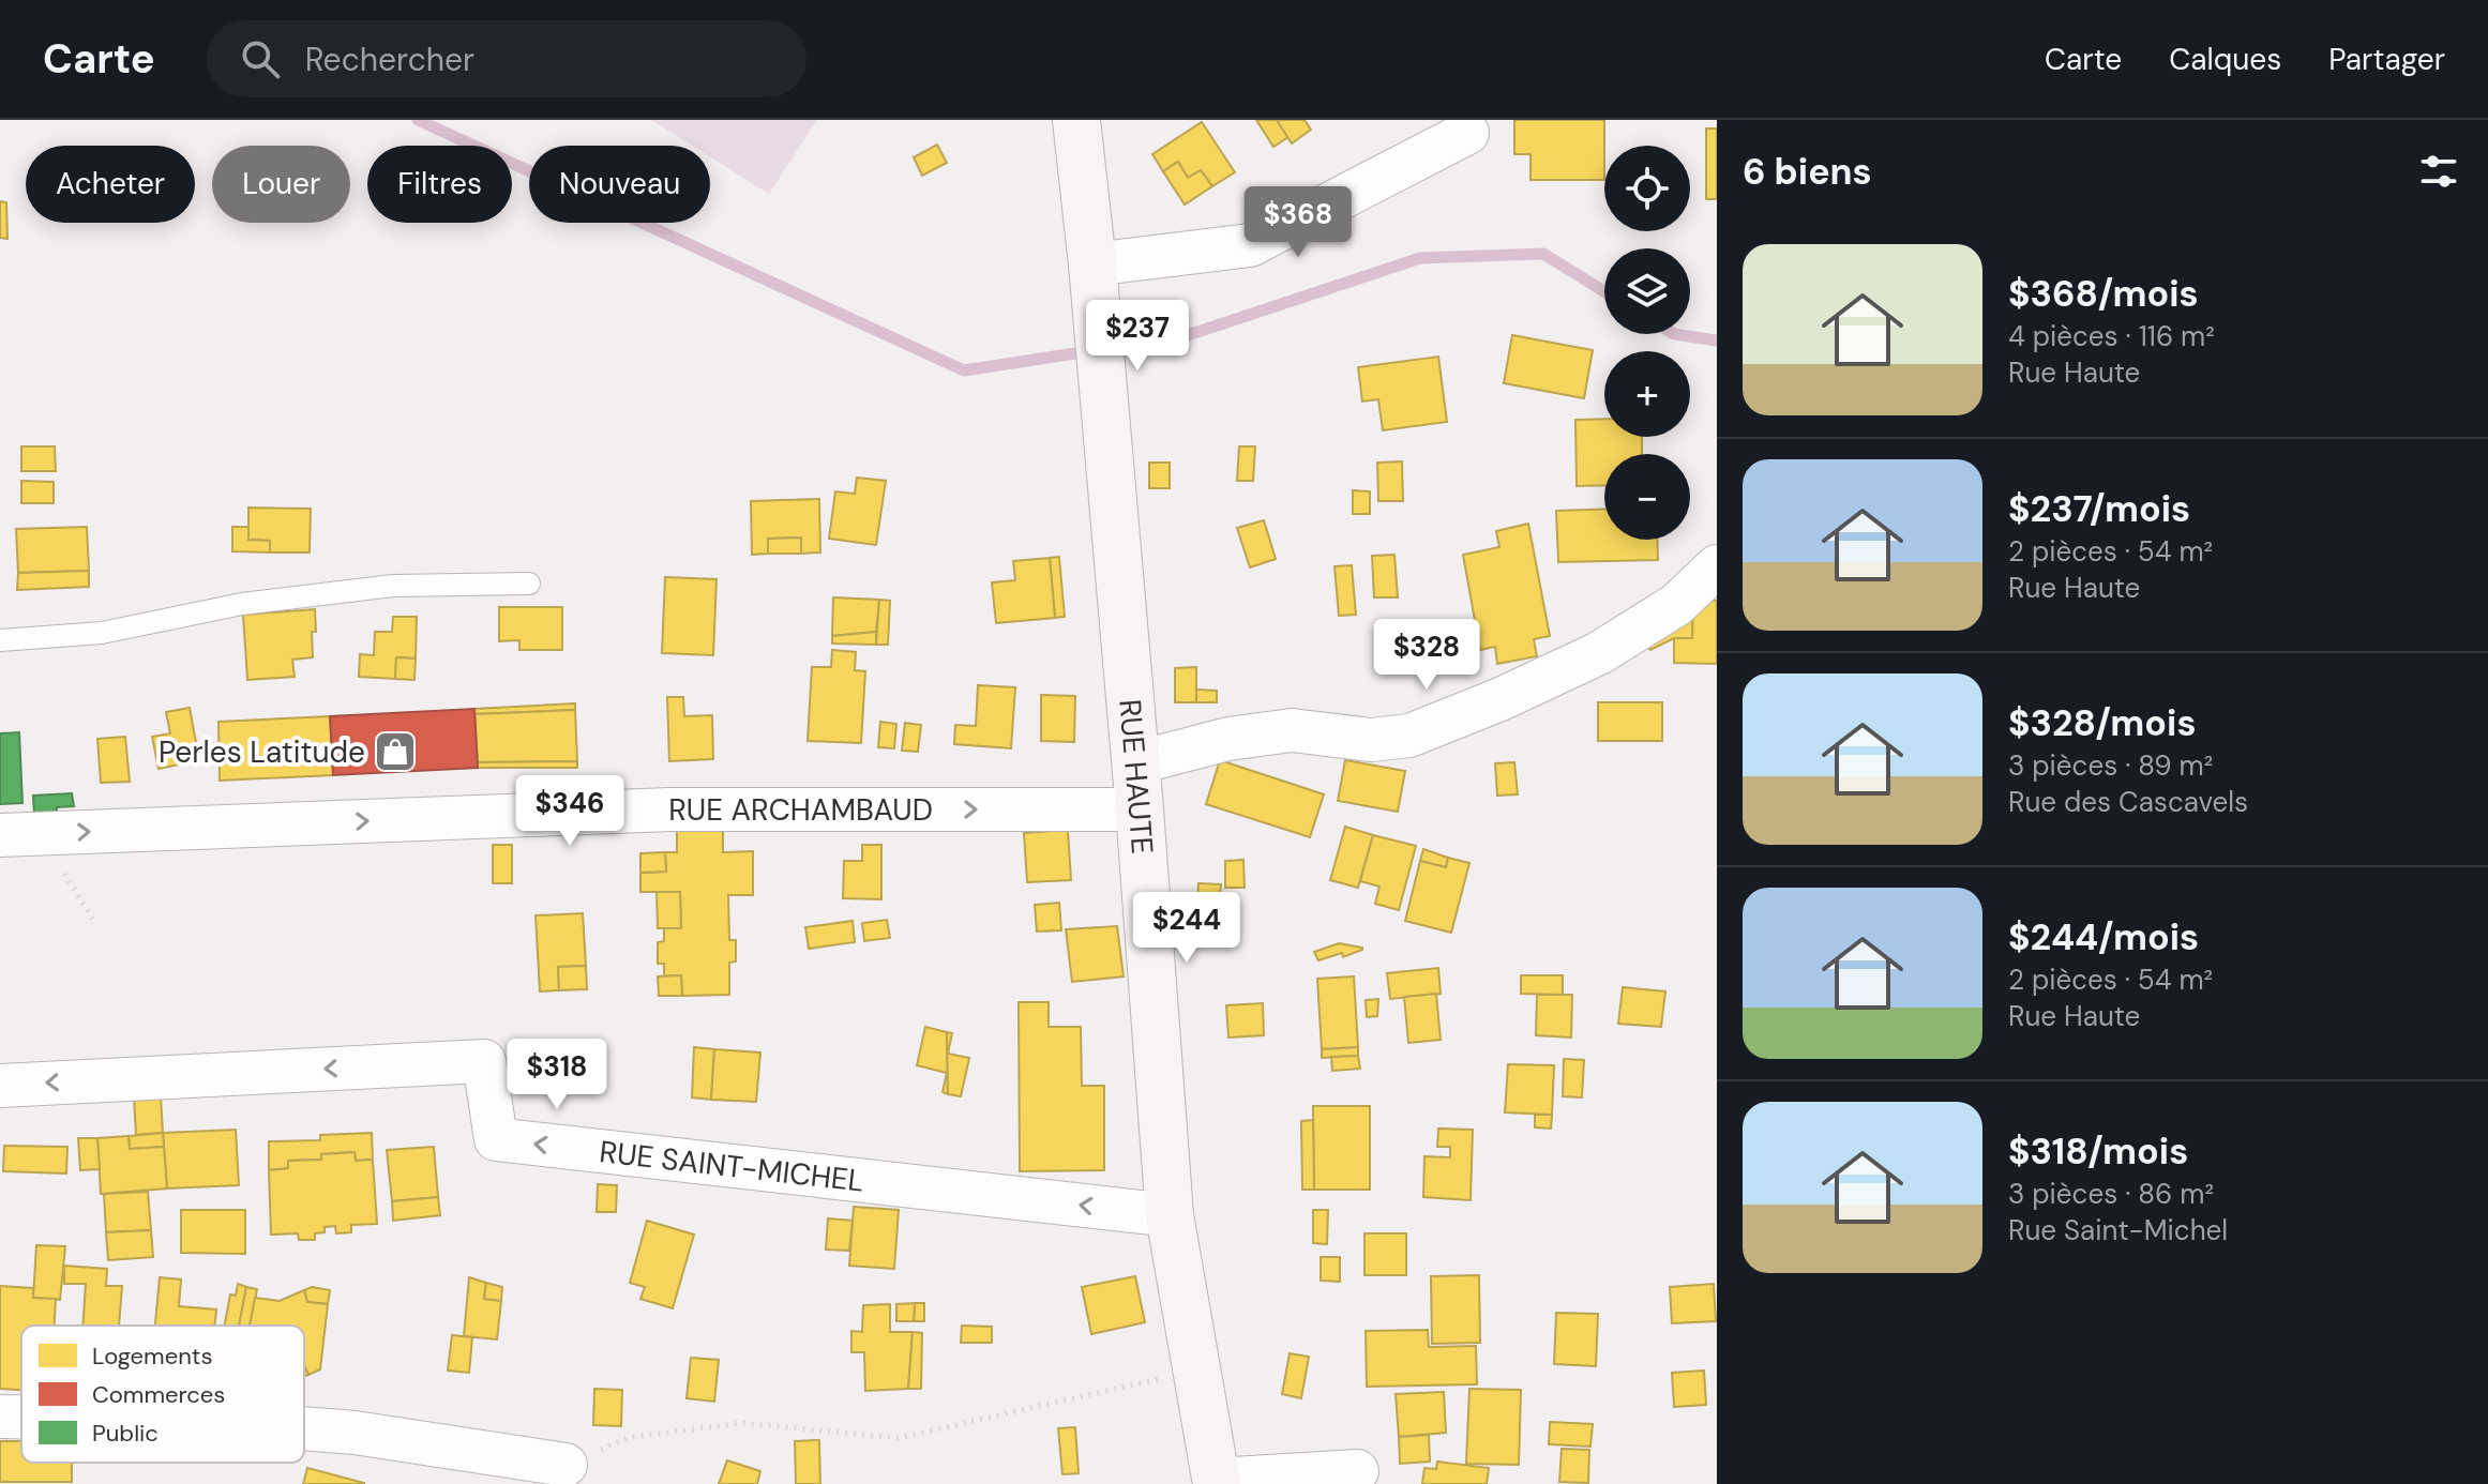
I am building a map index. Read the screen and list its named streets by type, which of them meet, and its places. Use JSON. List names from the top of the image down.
{
  "streets": {
    "main road": ["RUE HAUTE"],
    "street": ["RUE ARCHAMBAUD", "RUE SAINT-MICHEL"]
  },
  "crossings": [
    ["RUE HAUTE", "RUE ARCHAMBAUD"],
    ["RUE HAUTE", "RUE SAINT-MICHEL"]
  ],
  "one_way": ["RUE ARCHAMBAUD", "RUE SAINT-MICHEL"],
  "places": {
    "shop": ["Perles Latitude"]
  },
  "legend": ["Logements", "Commerces", "Public"],
  "page": {
    "header": "Carte",
    "search": "Rechercher",
    "nav": ["Carte", "Calques", "Partager"],
    "heading": "6 biens",
    "map_buttons": ["+", "−"],
    "chip": [
      "Acheter",
      "Louer",
      "Filtres",
      "Nouveau"
    ],
    "price": [
      "$368",
      "$237",
      "$328",
      "$346",
      "$244",
      "$318"
    ],
    "list": [
      {
        "name": "$368/mois",
        "note": "4 pièces · 116 m² · Rue Haute"
      },
      {
        "name": "$237/mois",
        "note": "2 pièces · 54 m² · Rue Haute"
      },
      {
        "name": "$328/mois",
        "note": "3 pièces · 89 m² · Rue des Cascavels"
      },
      {
        "name": "$244/mois",
        "note": "2 pièces · 54 m² · Rue Haute"
      },
      {
        "name": "$318/mois",
        "note": "3 pièces · 86 m² · Rue Saint-Michel"
      }
    ]
  }
}
